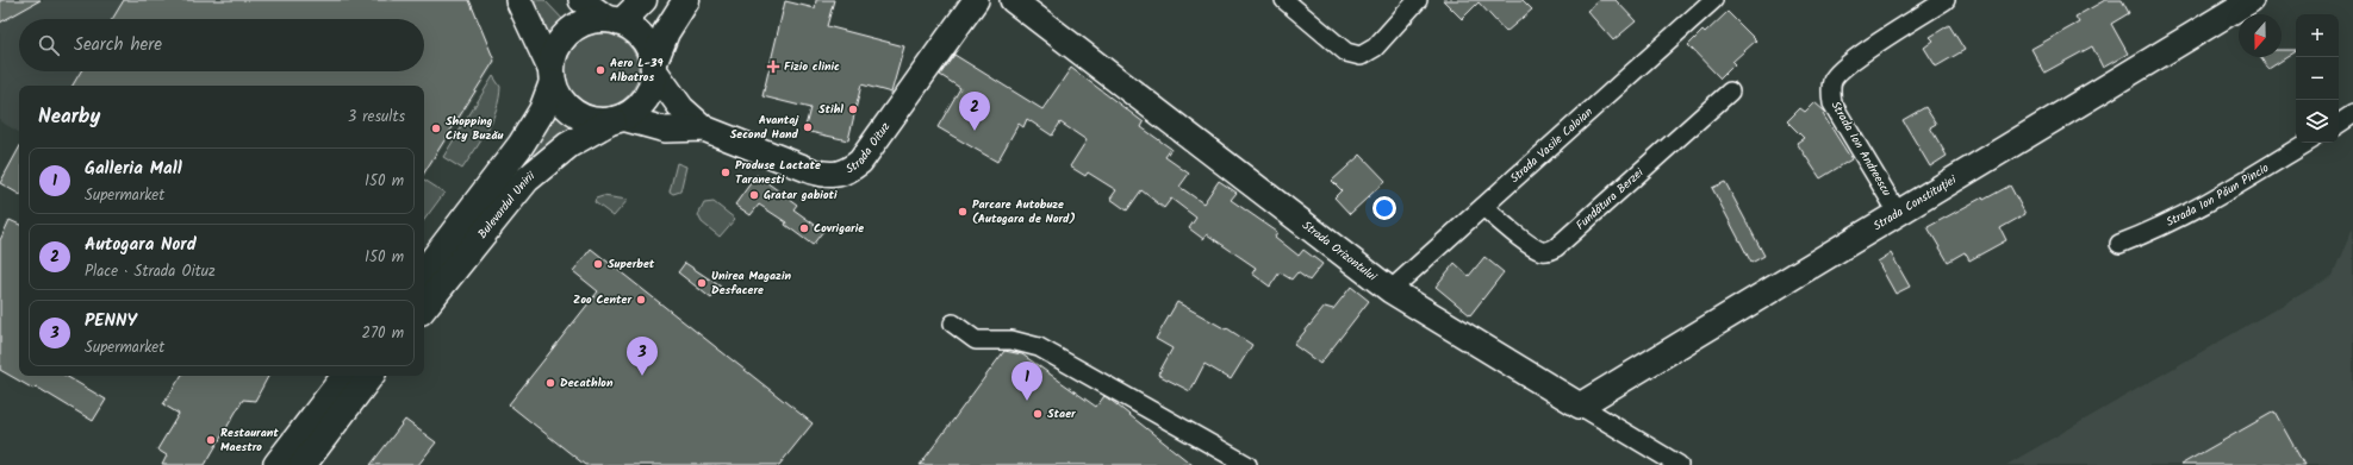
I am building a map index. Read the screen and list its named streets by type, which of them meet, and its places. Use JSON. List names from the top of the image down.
{
  "streets": {
    "main road": ["Bulevardul Unirii"],
    "street": [
      "Strada Vasile Caloian",
      "Strada Oituz",
      "Strada Ion Andreescu",
      "Strada Ion Păun Pincio",
      "Fundătura Berzei",
      "Strada Constituției",
      "Strada Orizontului"
    ]
  },
  "crossings": [
    ["Strada Vasile Caloian", "Fundătura Berzei"],
    ["Strada Vasile Caloian", "Strada Orizontului"],
    ["Strada Oituz", "Bulevardul Unirii"],
    ["Strada Ion Andreescu", "Strada Constituției"],
    ["Strada Constituției", "Strada Orizontului"]
  ],
  "places": {
    "health": ["Fizio clinic"],
    "other": [
      "Aero L-39 Albatros",
      "Stihl",
      "Avantaj Second Hand",
      "Shopping City Buzău",
      "Produse Lactate Taranesti",
      "Gratar gabioti",
      "Parcare Autobuze (Autogara de Nord)",
      "Covrigarie",
      "Superbet",
      "Unirea Magazin Desfacere",
      "Zoo Center",
      "Decathlon",
      "Staer",
      "Restaurant Maestro"
    ]
  },
  "north": "bottom",
  "page": {
    "map_buttons": ["+", "−"],
    "search": "Search here",
    "heading": ["Nearby", "3 results"],
    "pins": ["2", "3", "1"],
    "list": [
      {
        "mark": "1",
        "name": "Galleria Mall",
        "note": "Supermarket",
        "value": "150 m"
      },
      {
        "mark": "2",
        "name": "Autogara Nord",
        "note": "Place · Strada Oituz",
        "value": "150 m"
      },
      {
        "mark": "3",
        "name": "PENNY",
        "note": "Supermarket",
        "value": "270 m"
      }
    ]
  }
}
